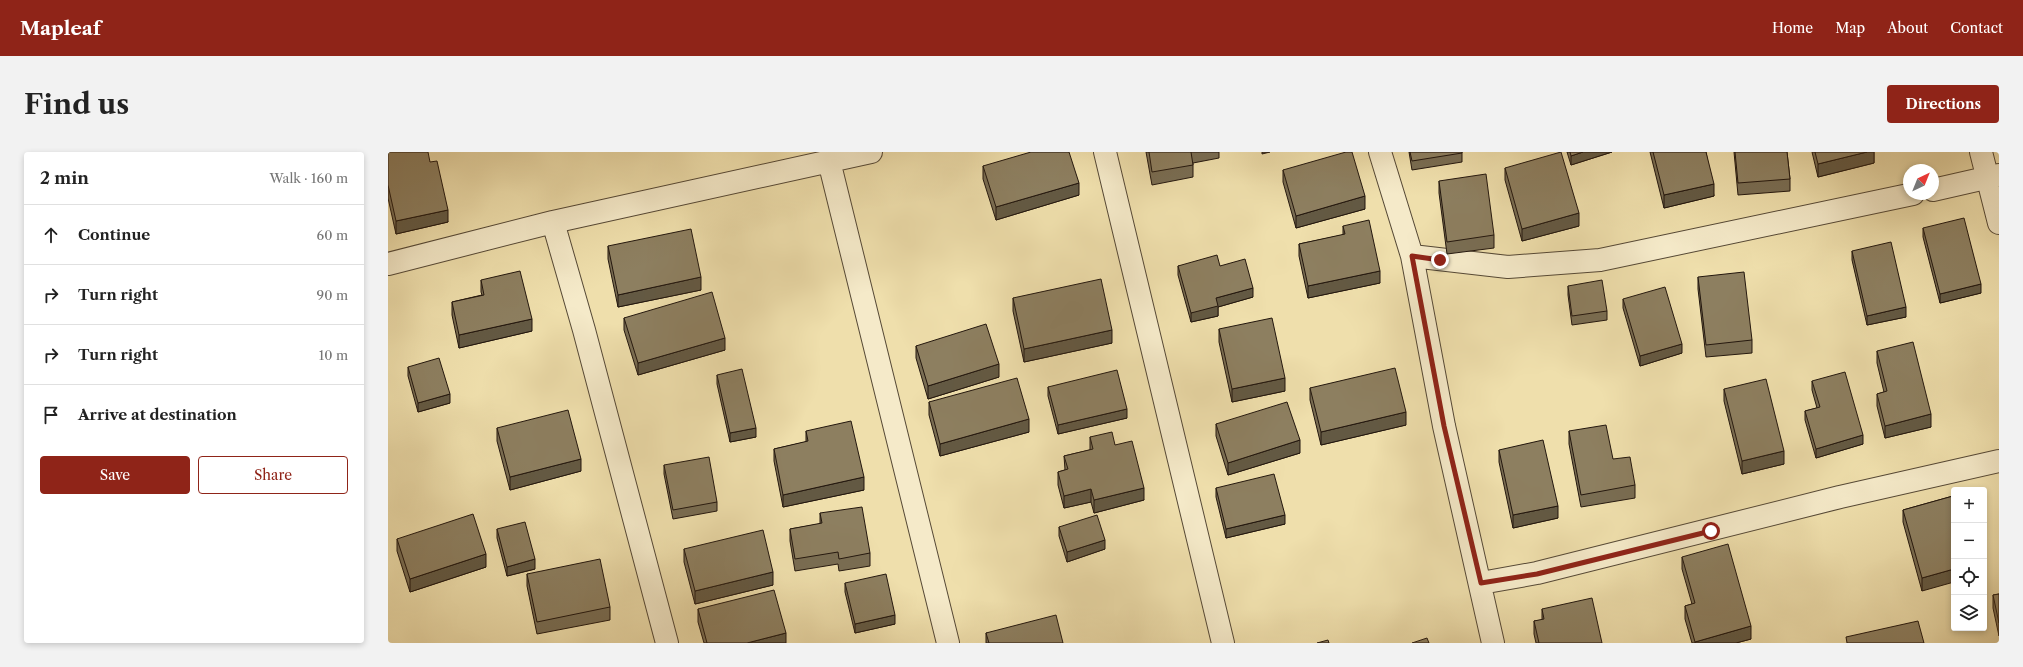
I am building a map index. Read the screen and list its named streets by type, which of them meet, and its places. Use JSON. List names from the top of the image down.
{
  "north": "top right",
  "page": {
    "header": "Mapleaf",
    "nav": [
      "Home",
      "Map",
      "About",
      "Contact"
    ],
    "buttons": [
      "Directions",
      ["Save", "Share"]
    ],
    "title": "Find us",
    "heading": ["2 min", "Walk · 160 m"],
    "list": [
      ["Continue", "60 m"],
      ["Turn right", "90 m"],
      ["Turn right", "10 m"],
      "Arrive at destination"
    ],
    "map_buttons": ["+", "−"]
  }
}
